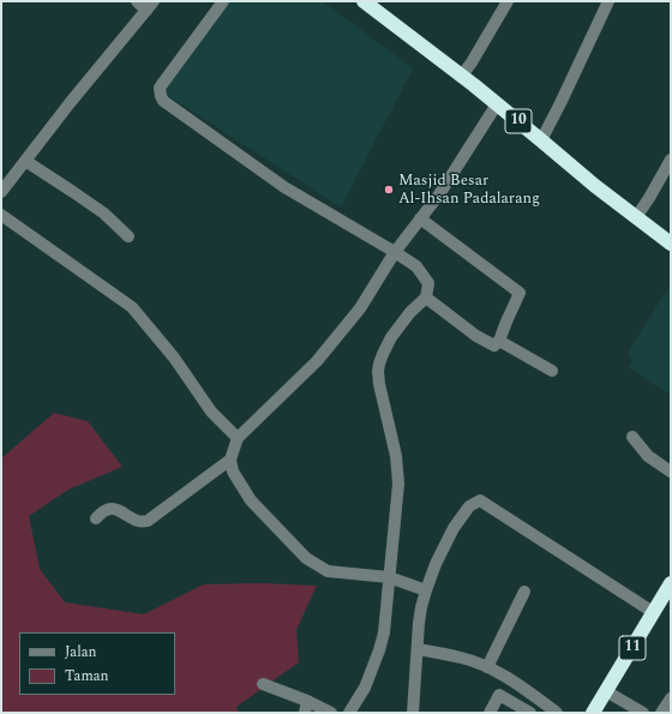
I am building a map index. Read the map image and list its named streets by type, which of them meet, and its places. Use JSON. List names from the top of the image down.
{
  "streets": {
    "highway": ["10", "11"]
  },
  "places": ["Masjid Besar Al-Ihsan Padalarang"],
  "legend": ["Jalan", "Taman"]
}
